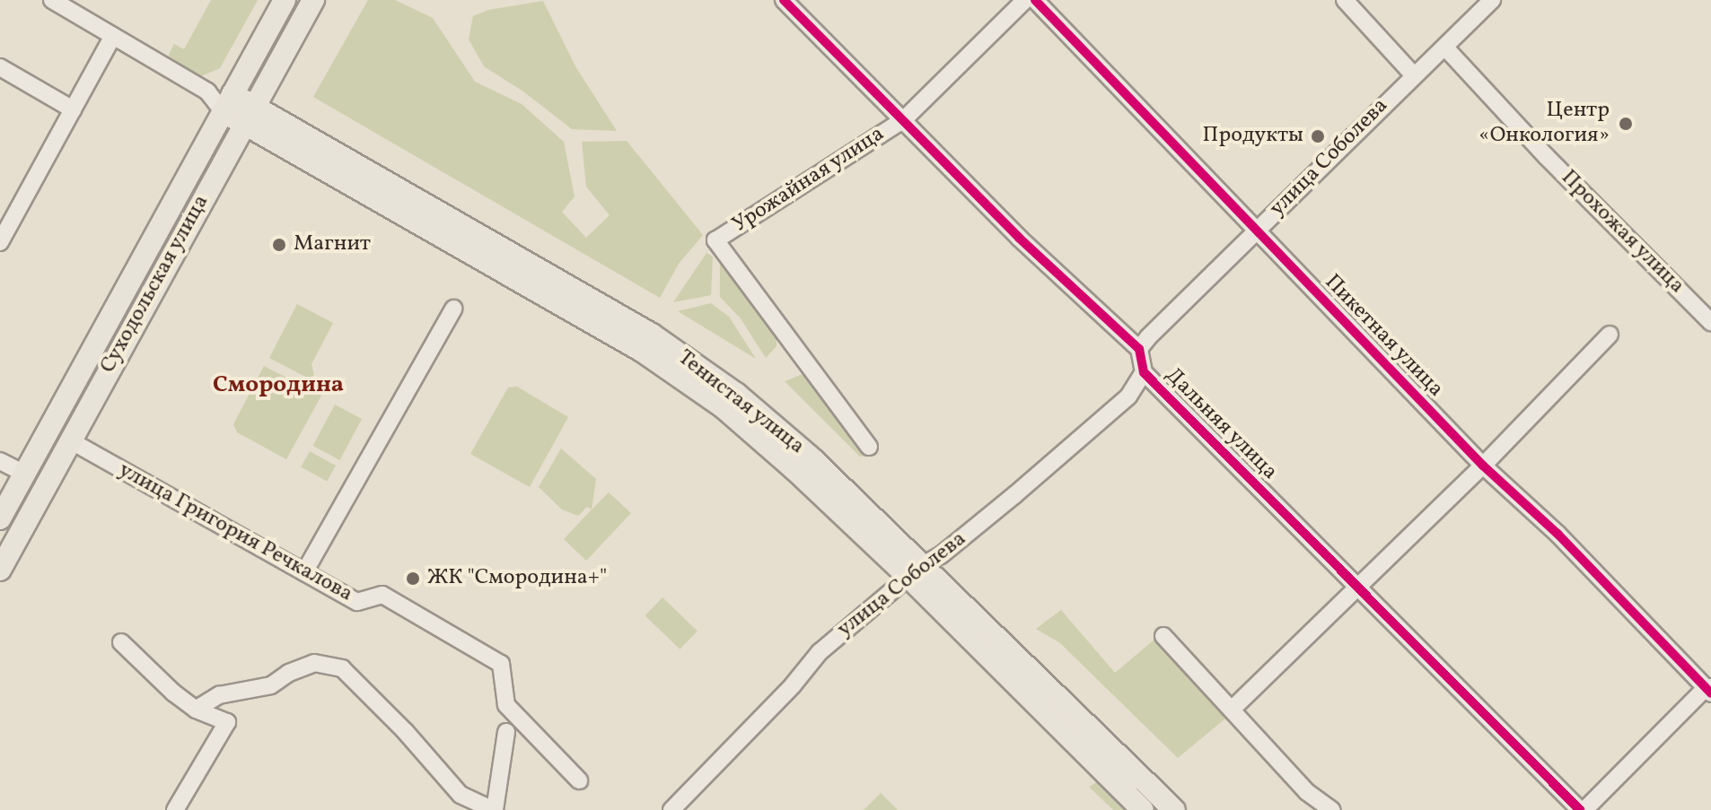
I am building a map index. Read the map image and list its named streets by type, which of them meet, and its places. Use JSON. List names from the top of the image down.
{
  "streets": {
    "main road": ["Суходольская улица", "Тенистая улица"],
    "street": [
      "улица Соболева",
      "Урожайная улица",
      "Прохожая улица",
      "Пикетная улица",
      "Дальняя улица",
      "улица Григория Речкалова"
    ]
  },
  "crossings": [
    ["улица Соболева", "Прохожая улица"],
    ["улица Соболева", "Пикетная улица"],
    ["улица Соболева", "Тенистая улица"],
    ["улица Соболева", "Дальняя улица"],
    ["Суходольская улица", "Тенистая улица"],
    ["Суходольская улица", "улица Григория Речкалова"]
  ],
  "districts": ["Смородина"],
  "places": [
    "Центр «Онкология»",
    "Продукты",
    "Магнит",
    "ЖК \"Смородина+\""
  ]
}
